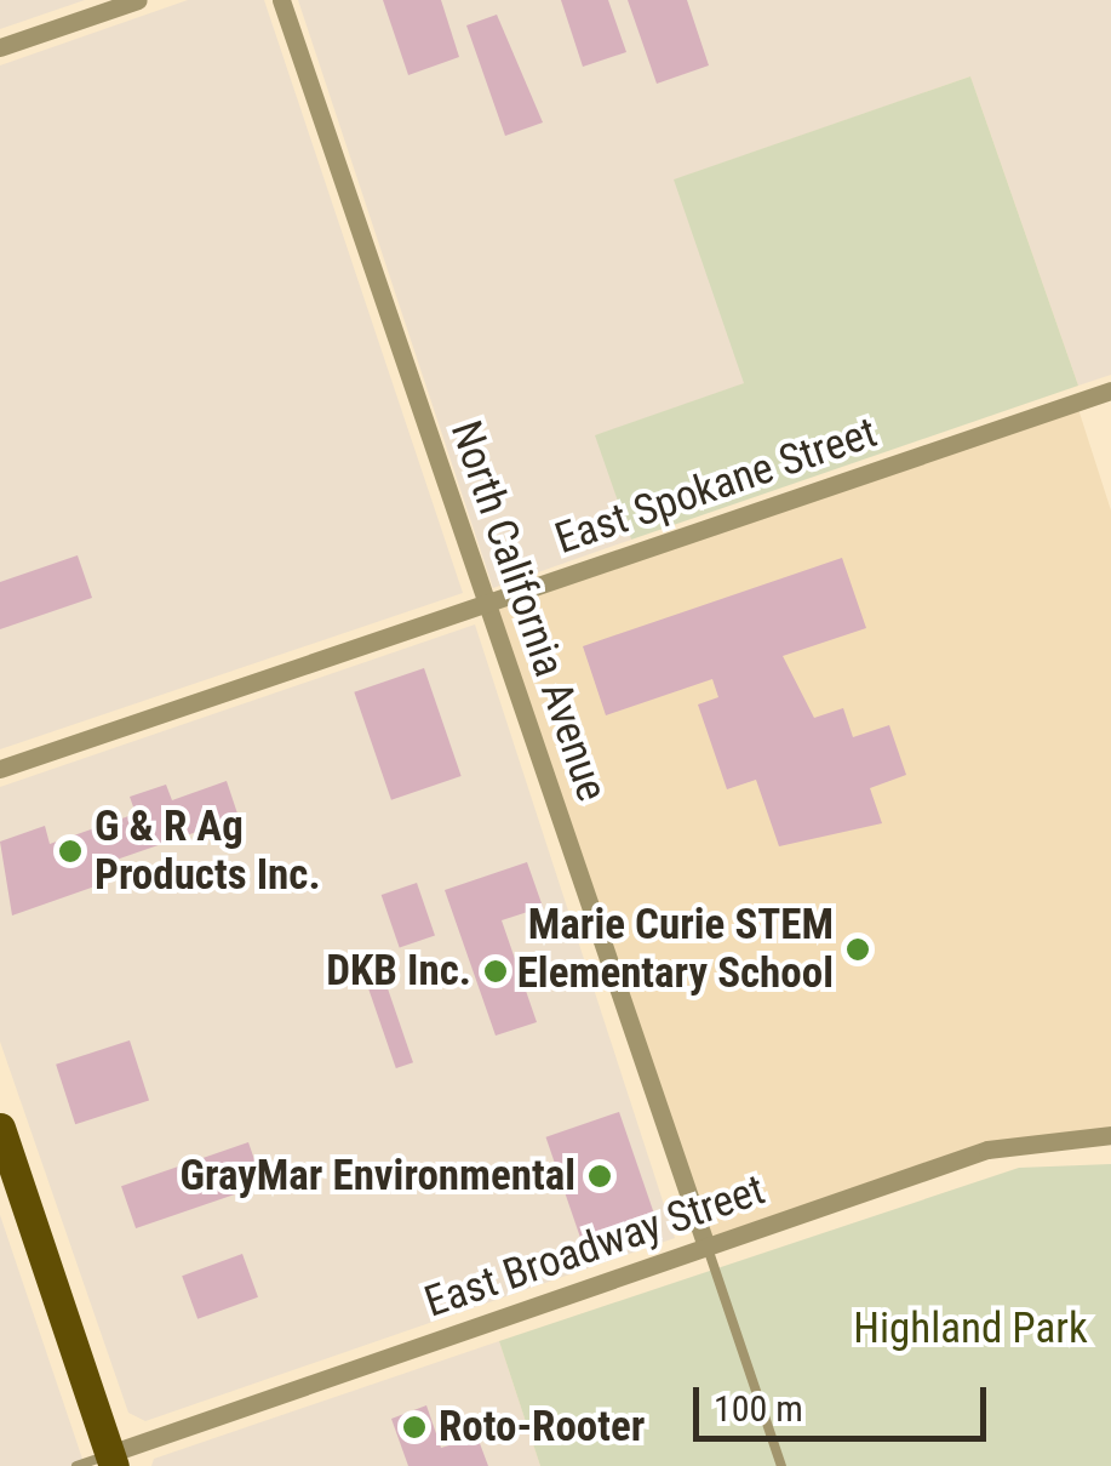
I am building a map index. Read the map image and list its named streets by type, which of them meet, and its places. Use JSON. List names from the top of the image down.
{
  "streets": {
    "street": ["East Spokane Street", "North California Avenue", "East Broadway Street"]
  },
  "crossings": [
    ["East Spokane Street", "North California Avenue"],
    ["North California Avenue", "East Broadway Street"]
  ],
  "parks": ["Highland Park"],
  "places": [
    "G & R Ag Products Inc.",
    "Marie Curie STEM Elementary School",
    "DKB Inc.",
    "GrayMar Environmental",
    "Roto-Rooter"
  ],
  "scale_bar": "100 m"
}
